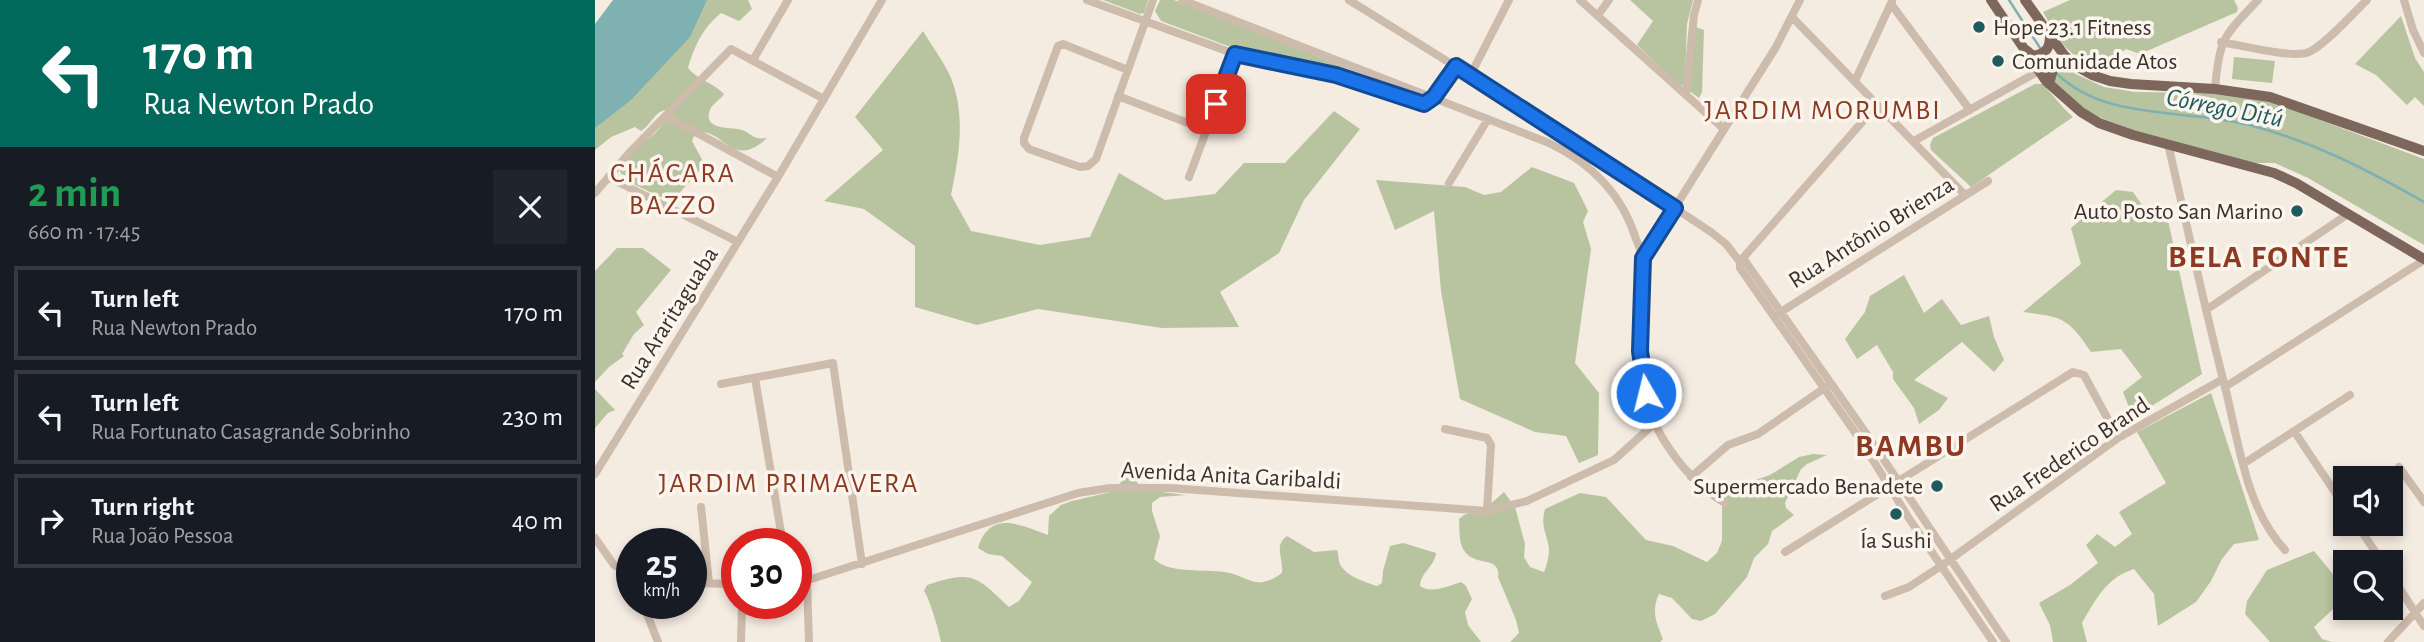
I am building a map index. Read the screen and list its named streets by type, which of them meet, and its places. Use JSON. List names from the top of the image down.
{
  "streets": {
    "street": [
      "Rua Antônio Brienza",
      "Rua Araritaguaba",
      "Rua Frederico Brand",
      "Avenida Anita Garibaldi"
    ]
  },
  "districts": [
    "JARDIM MORUMBI",
    "CHÁCARA BAZZO",
    "BELA FONTE",
    "BAMBU",
    "JARDIM PRIMAVERA"
  ],
  "water": ["Córrego Ditú"],
  "places": [
    "Hope 23.1 Fitness",
    "Comunidade Atos",
    "Auto Posto San Marino",
    "Supermercado Benadete",
    "Ía Sushi"
  ],
  "page": {
    "turn": ["170 m", "Rua Newton Prado"],
    "heading": ["2 min", "660 m · 17:45"],
    "list": [
      {
        "name": "Turn left",
        "note": "Rua Newton Prado",
        "value": "170 m"
      },
      {
        "name": "Turn left",
        "note": "Rua Fortunato Casagrande Sobrinho",
        "value": "230 m"
      },
      {
        "name": "Turn right",
        "note": "Rua João Pessoa",
        "value": "40 m"
      }
    ],
    "speed": "25 km/h",
    "limit": "30"
  }
}
